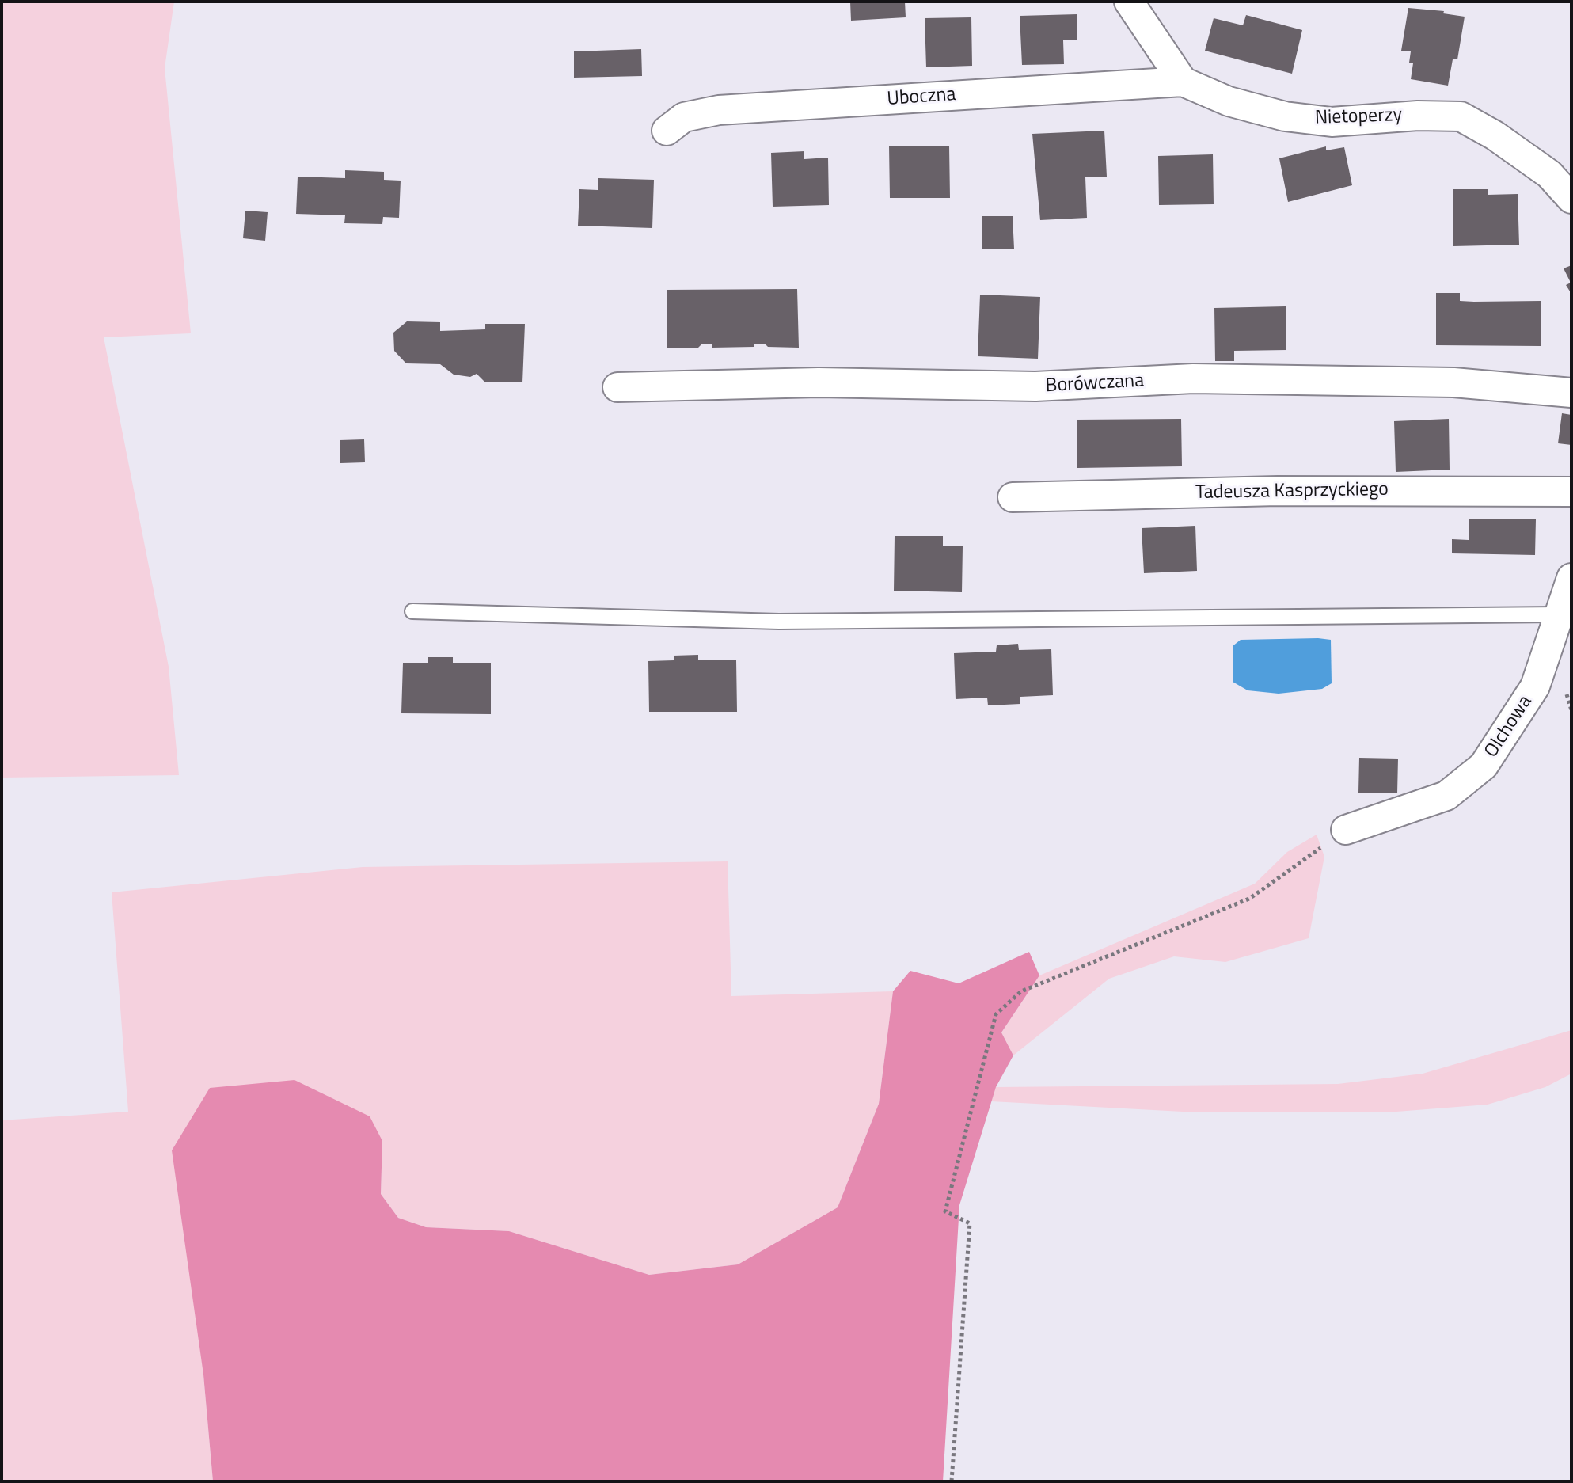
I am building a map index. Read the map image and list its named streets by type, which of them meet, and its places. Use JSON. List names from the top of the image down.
{
  "streets": {
    "street": [
      "Uboczna",
      "Nietoperzy",
      "Borówczana",
      "Tadeusza Kasprzyckiego",
      "Olchowa"
    ]
  },
  "crossings": [
    ["Uboczna", "Nietoperzy"]
  ]
}
